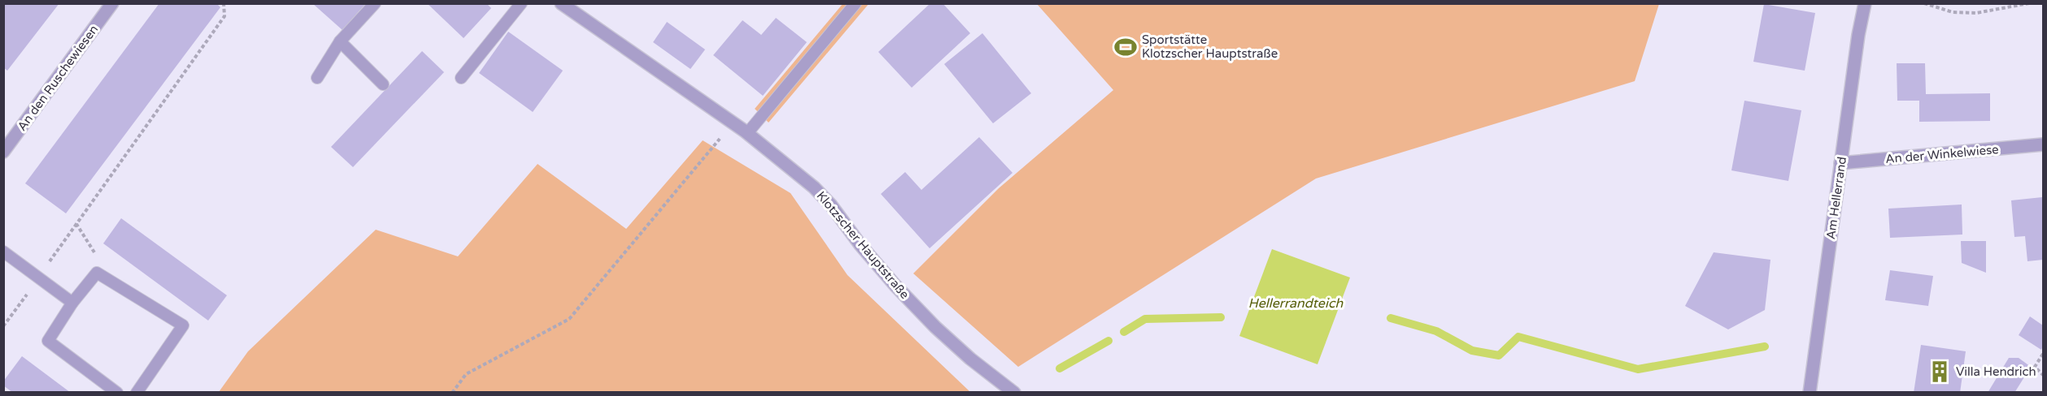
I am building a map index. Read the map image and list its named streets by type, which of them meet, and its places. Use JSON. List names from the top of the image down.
{
  "streets": {
    "street": [
      "An den Ruschewiesen",
      "An der Winkelwiese",
      "Am Hellerrand",
      "Klotzscher Hauptstraße"
    ]
  },
  "crossings": [
    ["An der Winkelwiese", "Am Hellerrand"]
  ],
  "water": ["Hellerrandteich"],
  "places": {
    "sports": ["Sportstätte Klotzscher Hauptstraße"],
    "building": ["Villa Hendrich"]
  }
}
